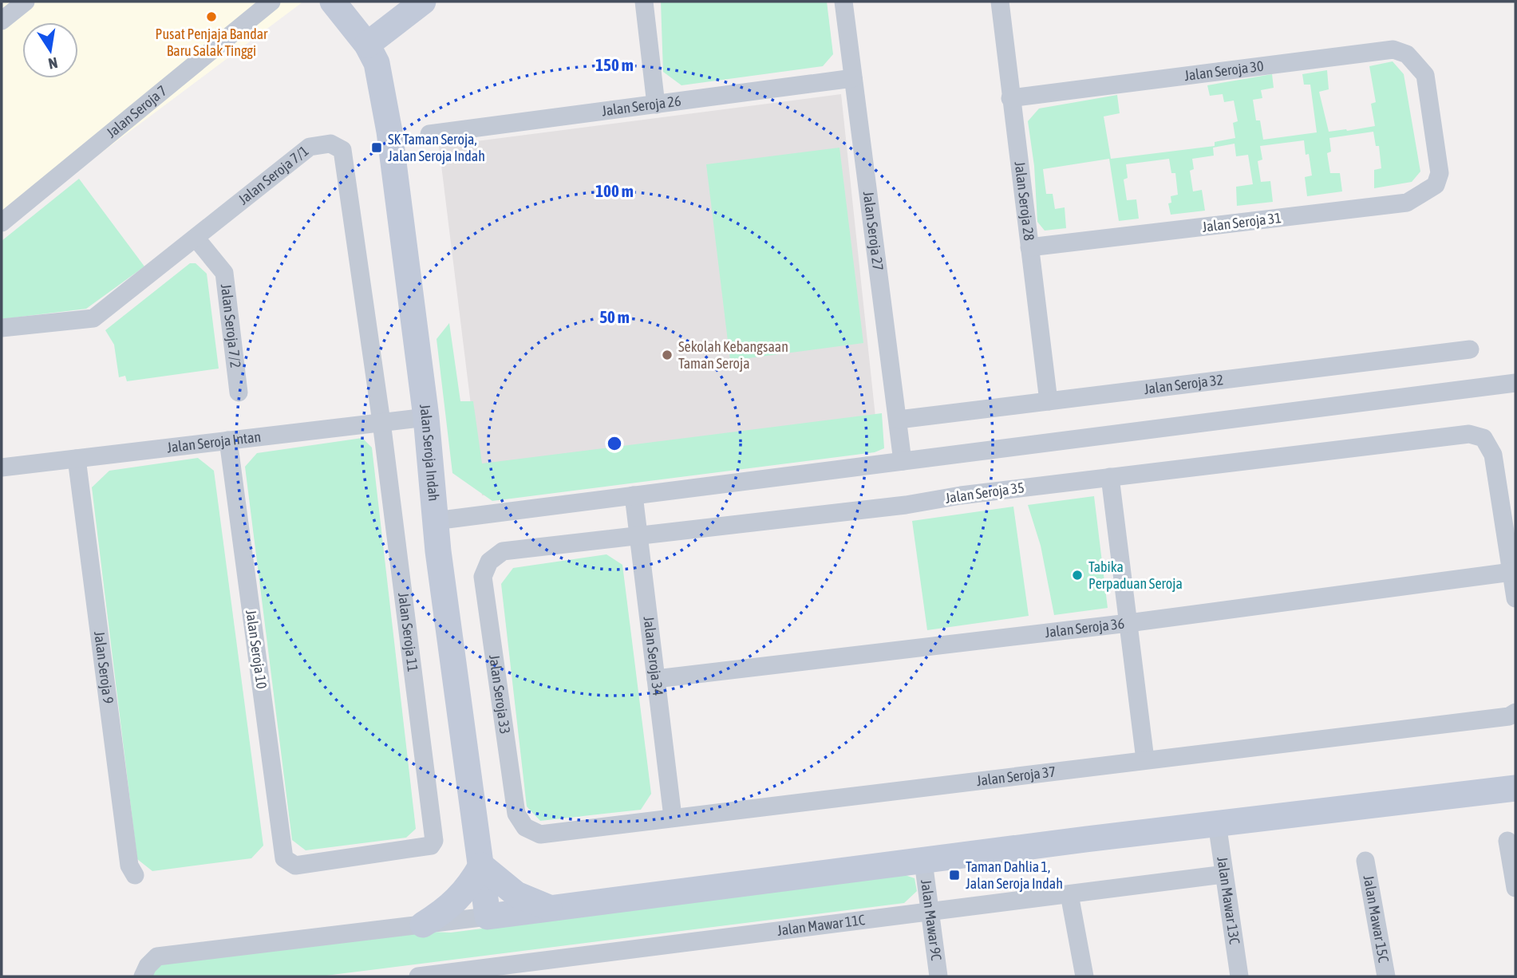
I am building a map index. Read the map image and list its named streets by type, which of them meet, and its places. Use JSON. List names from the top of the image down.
{
  "streets": {
    "street": [
      "Jalan Seroja 30",
      "Jalan Seroja 26",
      "Jalan Seroja 7",
      "Jalan Seroja 7/1",
      "Jalan Seroja 28",
      "Jalan Seroja 31",
      "Jalan Seroja 27",
      "Jalan Seroja 7/2",
      "Jalan Seroja 32",
      "Jalan Seroja Intan",
      "Jalan Seroja Indah",
      "Jalan Seroja 35",
      "Jalan Seroja 36",
      "Jalan Seroja 11",
      "Jalan Seroja 10",
      "Jalan Seroja 34",
      "Jalan Seroja 9",
      "Jalan Seroja 33",
      "Jalan Seroja 37",
      "Jalan Mawar 13C",
      "Jalan Mawar 9C",
      "Jalan Mawar 15C",
      "Jalan Mawar 11C"
    ]
  },
  "crossings": [
    ["Jalan Seroja 30", "Jalan Seroja 28"],
    ["Jalan Seroja 30", "Jalan Seroja 31"],
    ["Jalan Seroja 26", "Jalan Seroja 27"],
    ["Jalan Seroja 7/1", "Jalan Seroja 7/2"],
    ["Jalan Seroja 7/1", "Jalan Seroja Intan"],
    ["Jalan Seroja 7/1", "Jalan Seroja 11"],
    ["Jalan Seroja 28", "Jalan Seroja 31"],
    ["Jalan Seroja 28", "Jalan Seroja 32"],
    ["Jalan Seroja 27", "Jalan Seroja 32"],
    ["Jalan Seroja Intan", "Jalan Seroja Indah"],
    ["Jalan Seroja Intan", "Jalan Seroja 11"],
    ["Jalan Seroja Intan", "Jalan Seroja 10"],
    ["Jalan Seroja Intan", "Jalan Seroja 9"],
    ["Jalan Seroja 35", "Jalan Seroja 36"],
    ["Jalan Seroja 35", "Jalan Seroja 34"],
    ["Jalan Seroja 35", "Jalan Seroja 33"],
    ["Jalan Seroja 36", "Jalan Seroja 34"],
    ["Jalan Seroja 11", "Jalan Seroja 10"],
    ["Jalan Seroja 34", "Jalan Seroja 37"],
    ["Jalan Seroja 33", "Jalan Seroja 37"],
    ["Jalan Mawar 13C", "Jalan Mawar 11C"],
    ["Jalan Mawar 9C", "Jalan Mawar 11C"]
  ],
  "places": {
    "other": ["Pusat Penjaja Bandar Baru Salak Tinggi", "Sekolah Kebangsaan Taman Seroja", "Tabika Perpaduan Seroja"],
    "transit": ["SK Taman Seroja, Jalan Seroja Indah", "Taman Dahlia 1, Jalan Seroja Indah"]
  },
  "north": "bottom",
  "rings": ["150 m", "100 m", "50 m"]
}
